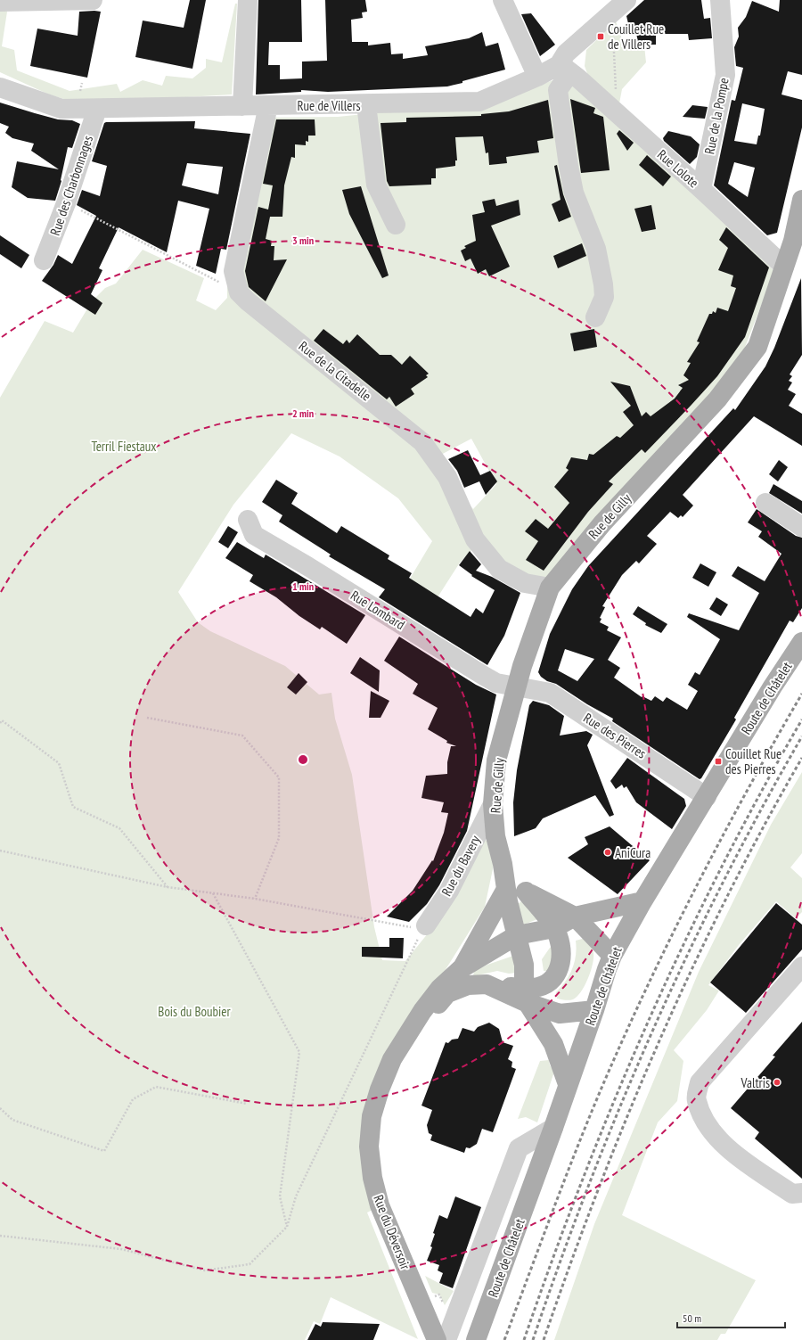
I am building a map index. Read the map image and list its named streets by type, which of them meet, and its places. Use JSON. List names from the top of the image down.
{
  "streets": {
    "main road": ["Rue de Gilly", "Route de Châtelet", "Rue du Déversoir"],
    "street": [
      "Rue de Villers",
      "Rue de la Pompe",
      "Rue Lolote",
      "Rue des Charbonnages",
      "Rue de la Citadelle",
      "Rue Lombard",
      "Rue des Pierres",
      "Rue du Bavery"
    ]
  },
  "crossings": [
    ["Rue de Villers", "Rue Lolote"],
    ["Rue de Villers", "Rue des Charbonnages"],
    ["Rue de la Pompe", "Rue Lolote"],
    ["Rue Lolote", "Rue de Gilly"],
    ["Rue de la Citadelle", "Rue de Gilly"],
    ["Rue de Gilly", "Rue Lombard"],
    ["Rue de Gilly", "Rue des Pierres"],
    ["Rue de Gilly", "Rue du Bavery"],
    ["Rue de Gilly", "Rue du Déversoir"],
    ["Rue Lombard", "Rue des Pierres"],
    ["Route de Châtelet", "Rue des Pierres"],
    ["Route de Châtelet", "Rue du Déversoir"]
  ],
  "parks": ["Terril Fiestaux", "Bois du Boubier"],
  "places": {
    "transit": ["Couillet Rue de Villers", "Couillet Rue des Pierres"],
    "other": ["AniCura", "Valtris"]
  },
  "scale_bar": "50 m",
  "rings": ["3 min", "2 min", "1 min"]
}
